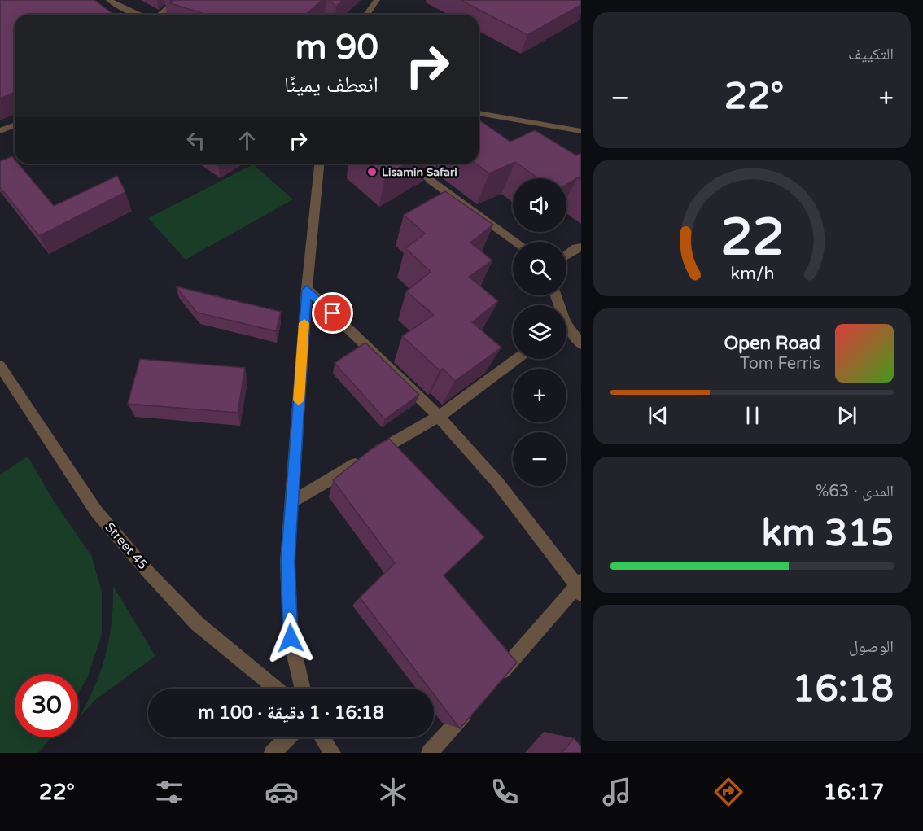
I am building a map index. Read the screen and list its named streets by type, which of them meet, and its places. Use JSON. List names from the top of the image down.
{
  "streets": {
    "street": ["Street 45"]
  },
  "places": ["Lisamin Safari"],
  "page": {
    "tile": [
      "التكييف",
      ["المدى · 63%", "315 km"],
      ["الوصول", "16:18"]
    ],
    "turn": ["90 m", "انعطف يمينًا"],
    "heat": ["−", "22°", "+"],
    "map_buttons": ["+", "−"],
    "song": ["Open Road", "Tom Ferris"],
    "limit": "30",
    "trip": "16:18 · 1 دقيقة · 100 m",
    "tabs": ["16:17", "22°"],
    "gauge": ["22", "km/h"]
  }
}
